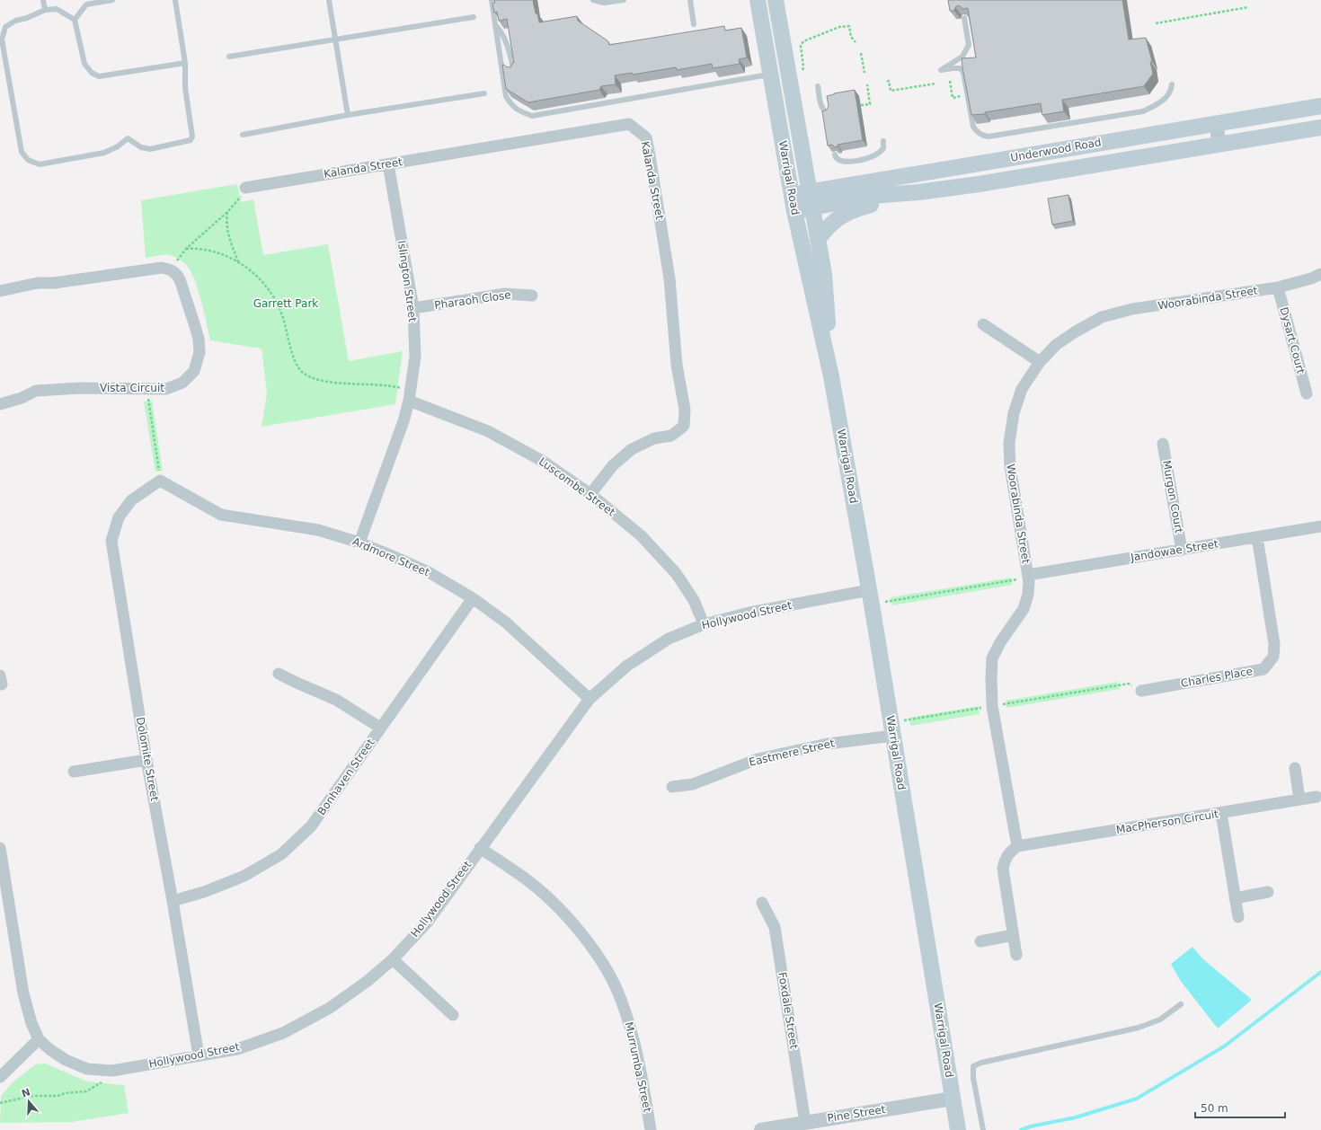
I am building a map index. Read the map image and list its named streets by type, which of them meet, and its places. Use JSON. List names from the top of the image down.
{
  "streets": {
    "main road": ["Underwood Road", "Warrigal Road"],
    "street": [
      "Kalanda Street",
      "Islington Street",
      "Woorabinda Street",
      "Pharaoh Close",
      "Dysart Court",
      "Vista Circuit",
      "Luscombe Street",
      "Murgon Court",
      "Jandowae Street",
      "Ardmore Street",
      "Hollywood Street",
      "Charles Place",
      "Eastmere Street",
      "Dolomite Street",
      "Bonhaven Street",
      "MacPherson Circuit",
      "Foxdale Street",
      "Murrumba Street",
      "Pine Street"
    ]
  },
  "crossings": [
    ["Underwood Road", "Warrigal Road"],
    ["Kalanda Street", "Islington Street"],
    ["Kalanda Street", "Luscombe Street"],
    ["Warrigal Road", "Hollywood Street"],
    ["Warrigal Road", "Eastmere Street"],
    ["Warrigal Road", "Pine Street"],
    ["Islington Street", "Pharaoh Close"],
    ["Islington Street", "Luscombe Street"],
    ["Islington Street", "Ardmore Street"],
    ["Woorabinda Street", "Dysart Court"],
    ["Woorabinda Street", "Jandowae Street"],
    ["Woorabinda Street", "MacPherson Circuit"],
    ["Luscombe Street", "Hollywood Street"],
    ["Murgon Court", "Jandowae Street"],
    ["Jandowae Street", "Charles Place"],
    ["Ardmore Street", "Hollywood Street"],
    ["Ardmore Street", "Dolomite Street"],
    ["Ardmore Street", "Bonhaven Street"],
    ["Hollywood Street", "Dolomite Street"],
    ["Hollywood Street", "Murrumba Street"],
    ["Dolomite Street", "Bonhaven Street"],
    ["Foxdale Street", "Pine Street"]
  ],
  "parks": ["Garrett Park"],
  "scale_bar": "50 m",
  "north": "top"
}
